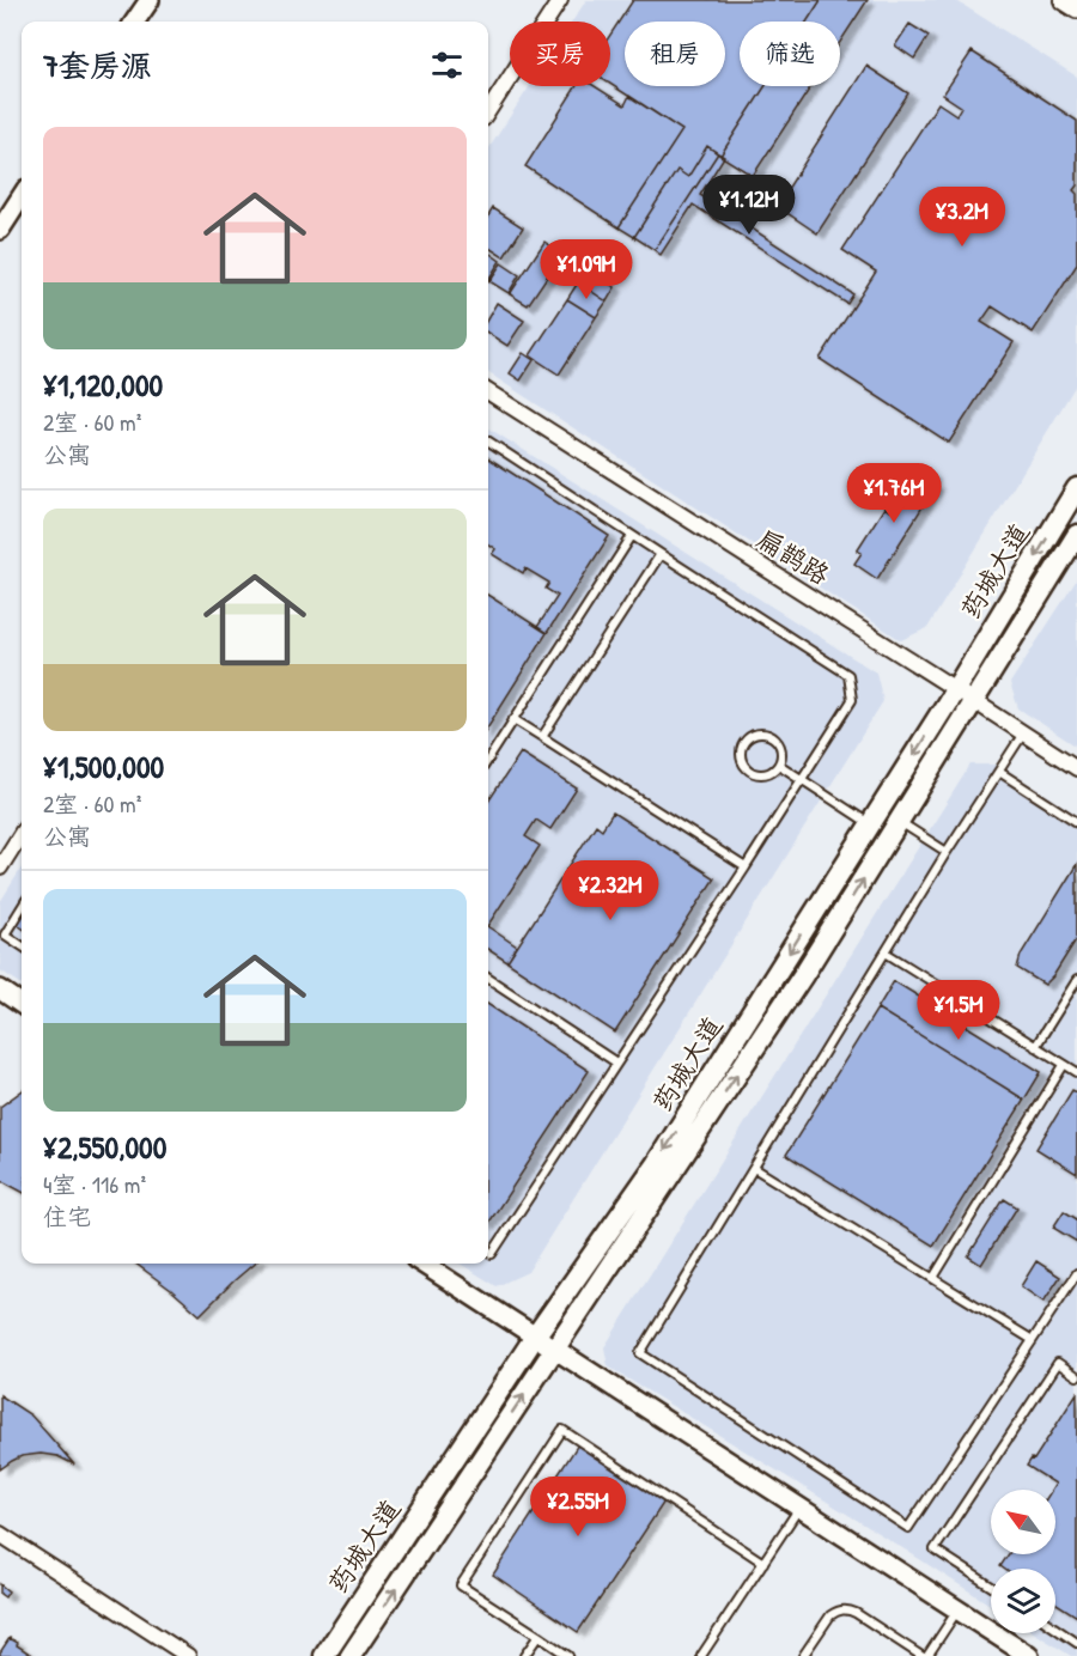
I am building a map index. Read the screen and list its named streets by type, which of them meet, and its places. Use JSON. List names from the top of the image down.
{
  "streets": {
    "main road": ["药城大道"],
    "street": ["扁鹊路"]
  },
  "crossings": [
    ["扁鹊路", "药城大道"]
  ],
  "north": "top left",
  "page": {
    "chip": ["买房", "租房", "筛选"],
    "heading": "7套房源",
    "list": [
      {
        "name": "¥1,120,000",
        "note": "2室 · 60 m² · 公寓"
      },
      {
        "name": "¥1,500,000",
        "note": "2室 · 60 m² · 公寓"
      },
      {
        "name": "¥2,550,000",
        "note": "4室 · 116 m² · 住宅"
      }
    ],
    "price": [
      "¥1.12M",
      "¥3.2M",
      "¥1.09M",
      "¥1.76M",
      "¥2.32M",
      "¥1.5M",
      "¥2.55M"
    ]
  }
}
